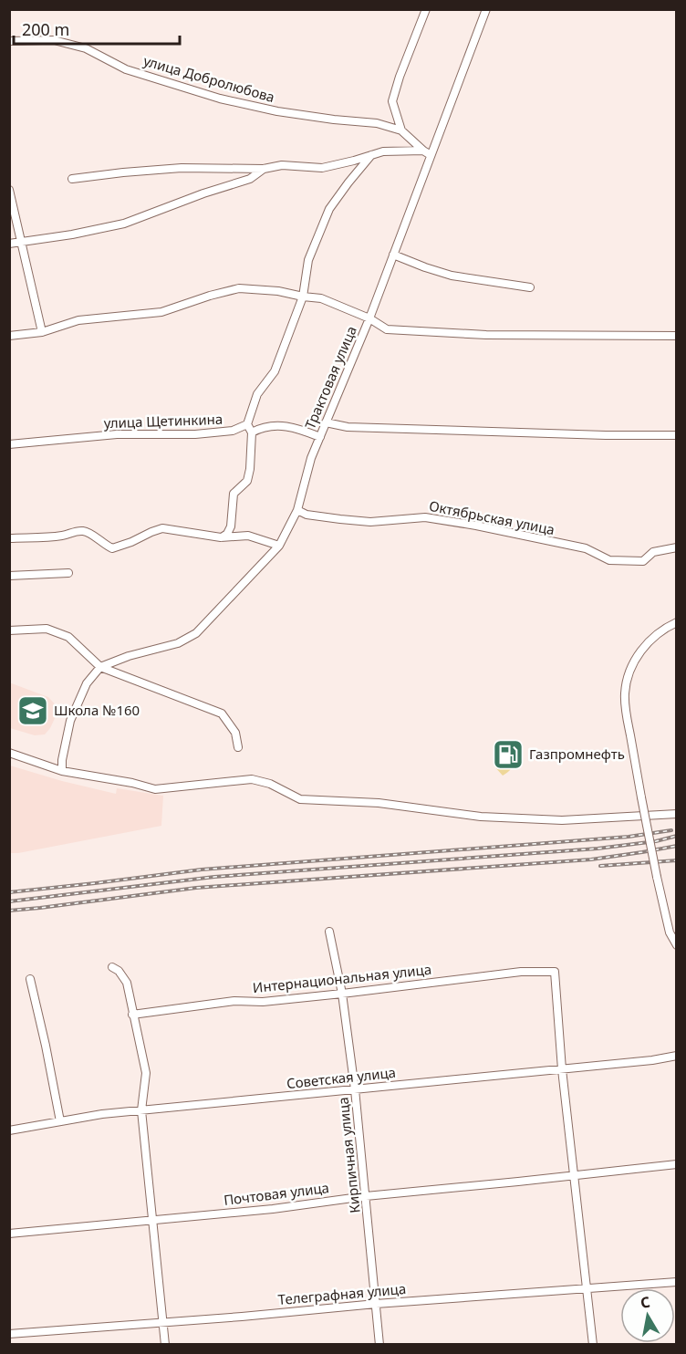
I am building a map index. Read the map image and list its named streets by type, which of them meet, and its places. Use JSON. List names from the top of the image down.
{
  "streets": {
    "street": [
      "улица Добролюбова",
      "Трактовая улица",
      "улица Щетинкина",
      "Октябрьская улица",
      "Интернациональная улица",
      "Советская улица",
      "Кирпичная улица",
      "Почтовая улица",
      "Телеграфная улица"
    ]
  },
  "crossings": [
    ["улица Добролюбова", "Трактовая улица"],
    ["Трактовая улица", "Октябрьская улица"],
    ["Интернациональная улица", "Советская улица"],
    ["Интернациональная улица", "Кирпичная улица"],
    ["Советская улица", "Кирпичная улица"],
    ["Кирпичная улица", "Почтовая улица"],
    ["Кирпичная улица", "Телеграфная улица"]
  ],
  "places": {
    "school or university": ["Школа №160"],
    "fuel station": ["Газпромнефть"]
  },
  "scale_bar": "200 m",
  "north": "top"
}
